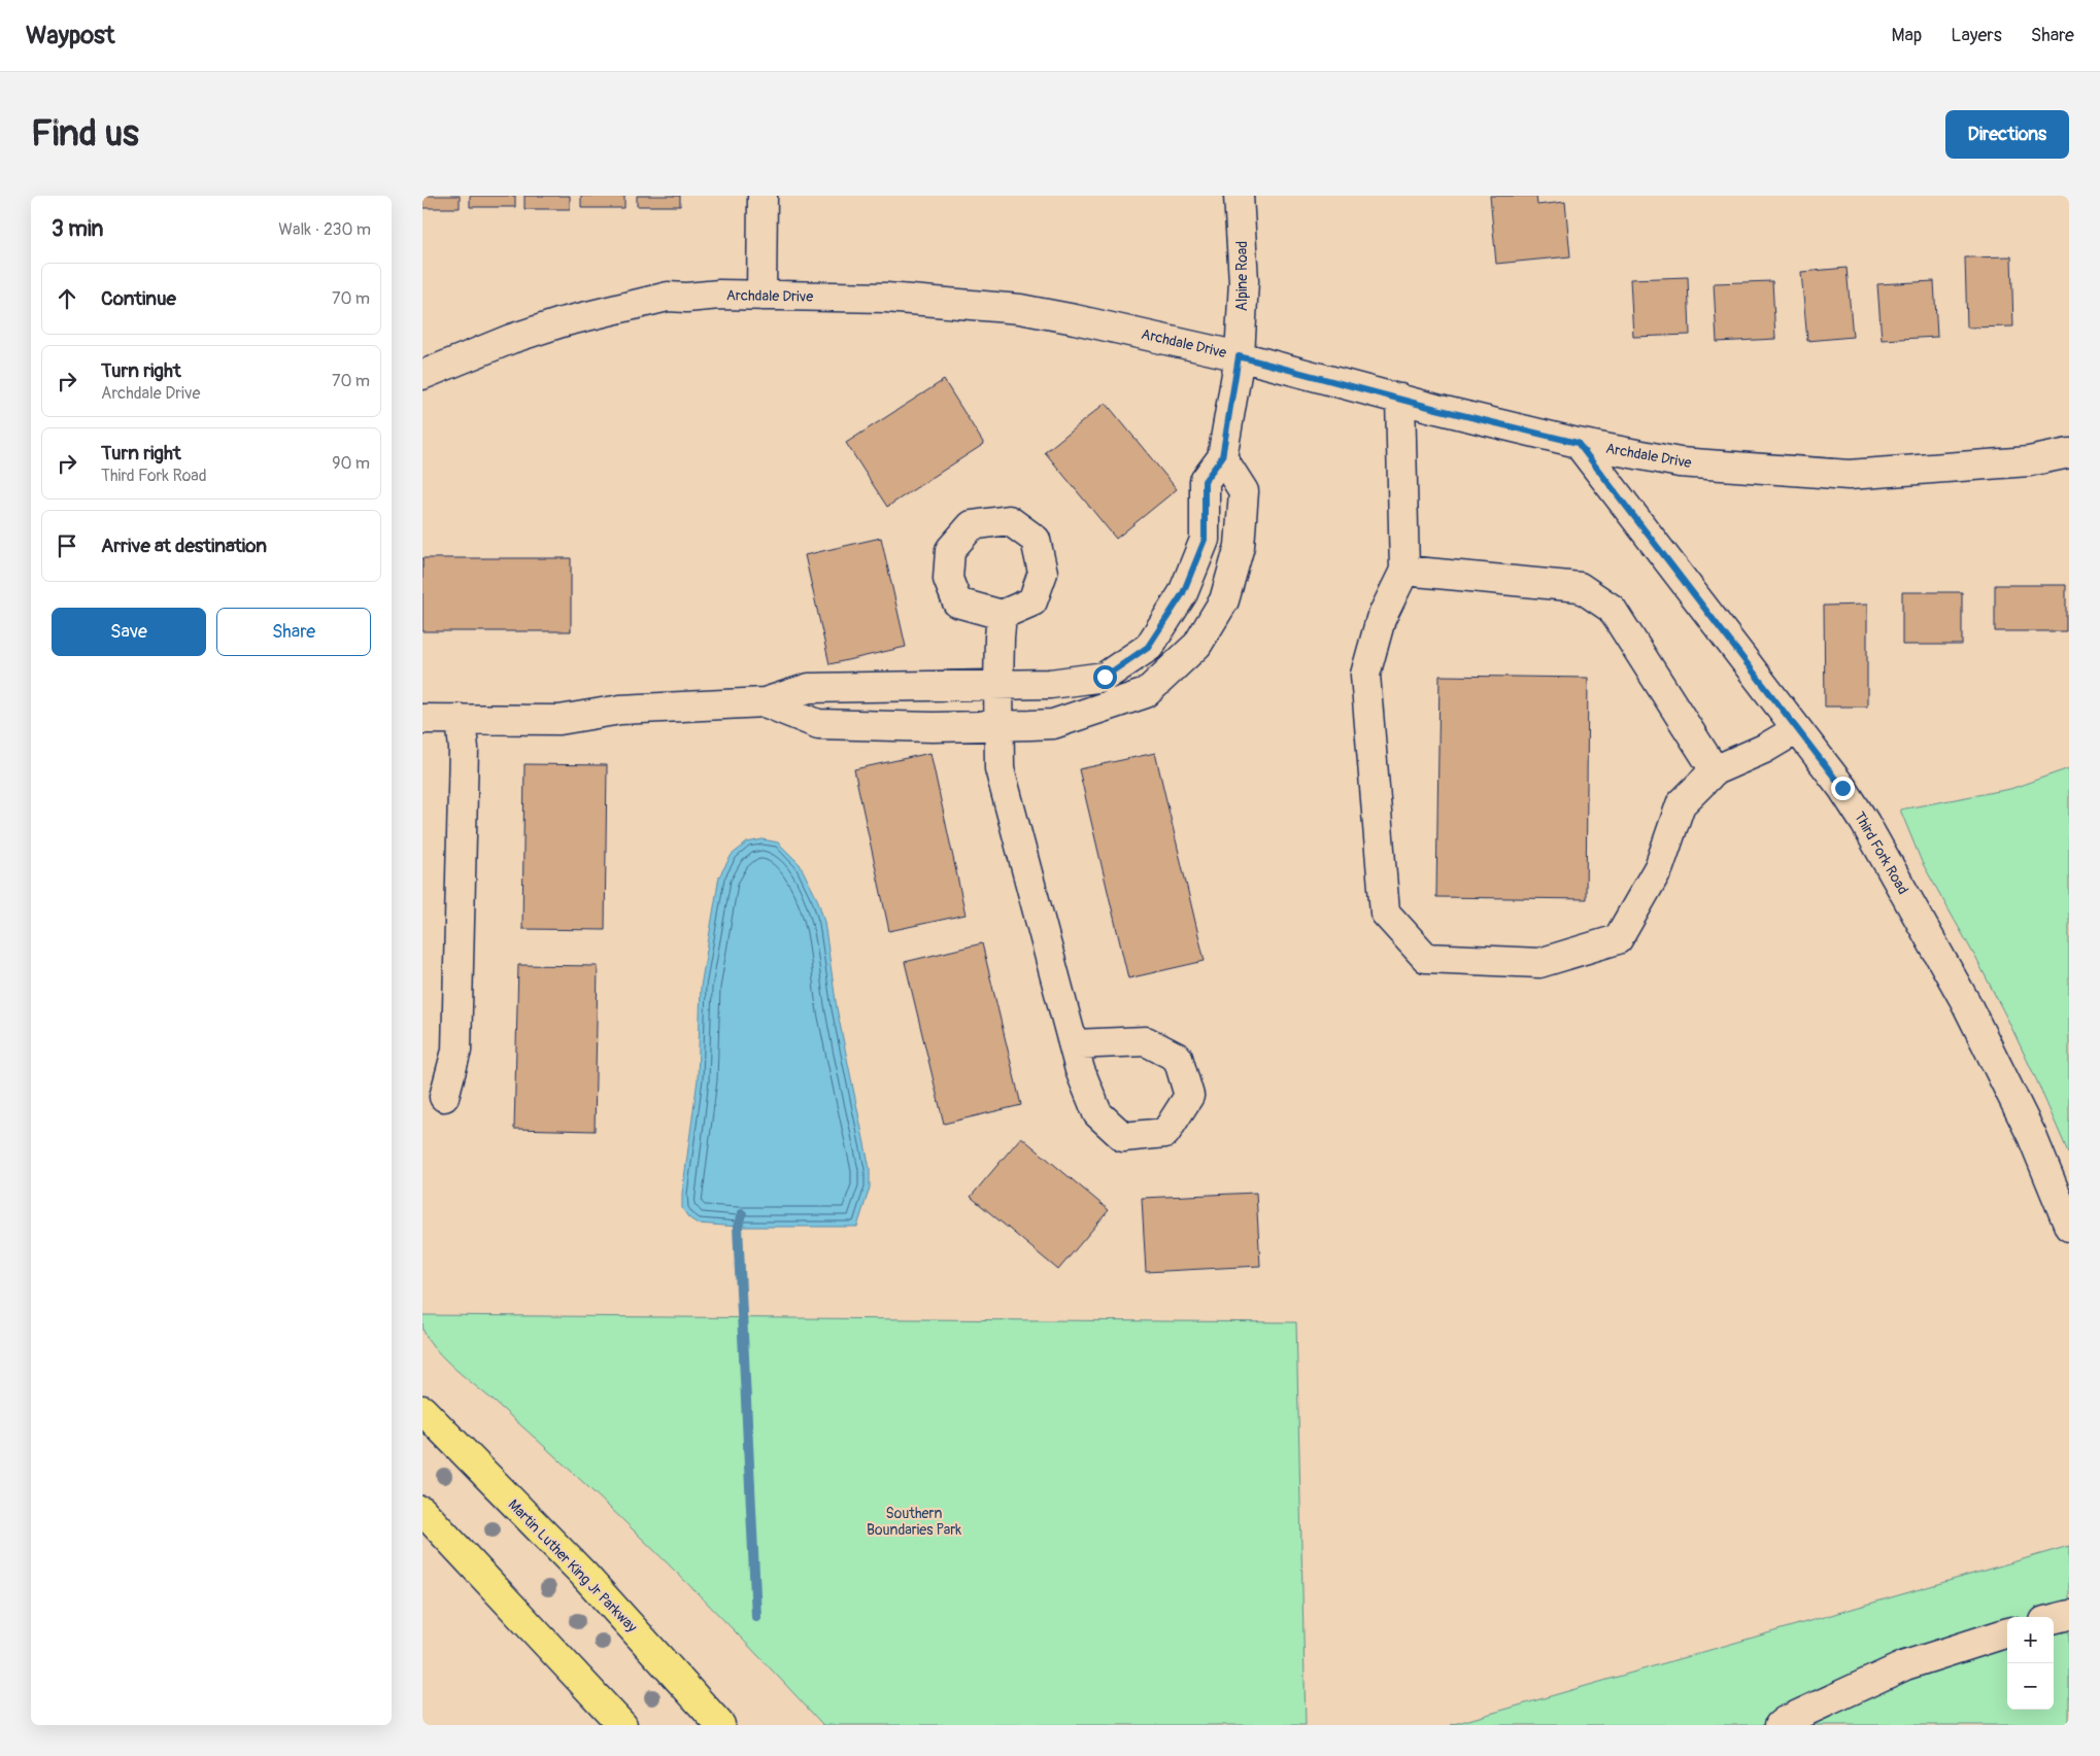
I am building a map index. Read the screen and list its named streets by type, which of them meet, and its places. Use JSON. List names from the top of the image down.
{
  "streets": {
    "main road": ["Martin Luther King Jr Parkway"],
    "street": ["Alpine Road", "Archdale Drive", "Third Fork Road"]
  },
  "crossings": [
    ["Alpine Road", "Archdale Drive"],
    ["Archdale Drive", "Third Fork Road"]
  ],
  "parks": ["Southern Boundaries Park"],
  "page": {
    "header": "Waypost",
    "nav": ["Map", "Layers", "Share"],
    "buttons": [
      "Directions",
      ["Save", "Share"]
    ],
    "title": "Find us",
    "heading": ["3 min", "Walk · 230 m"],
    "list": [
      ["Continue", "70 m"],
      ["Turn right", "Archdale Drive", "70 m"],
      ["Turn right", "Third Fork Road", "90 m"],
      "Arrive at destination"
    ],
    "map_buttons": ["+", "−"]
  }
}
